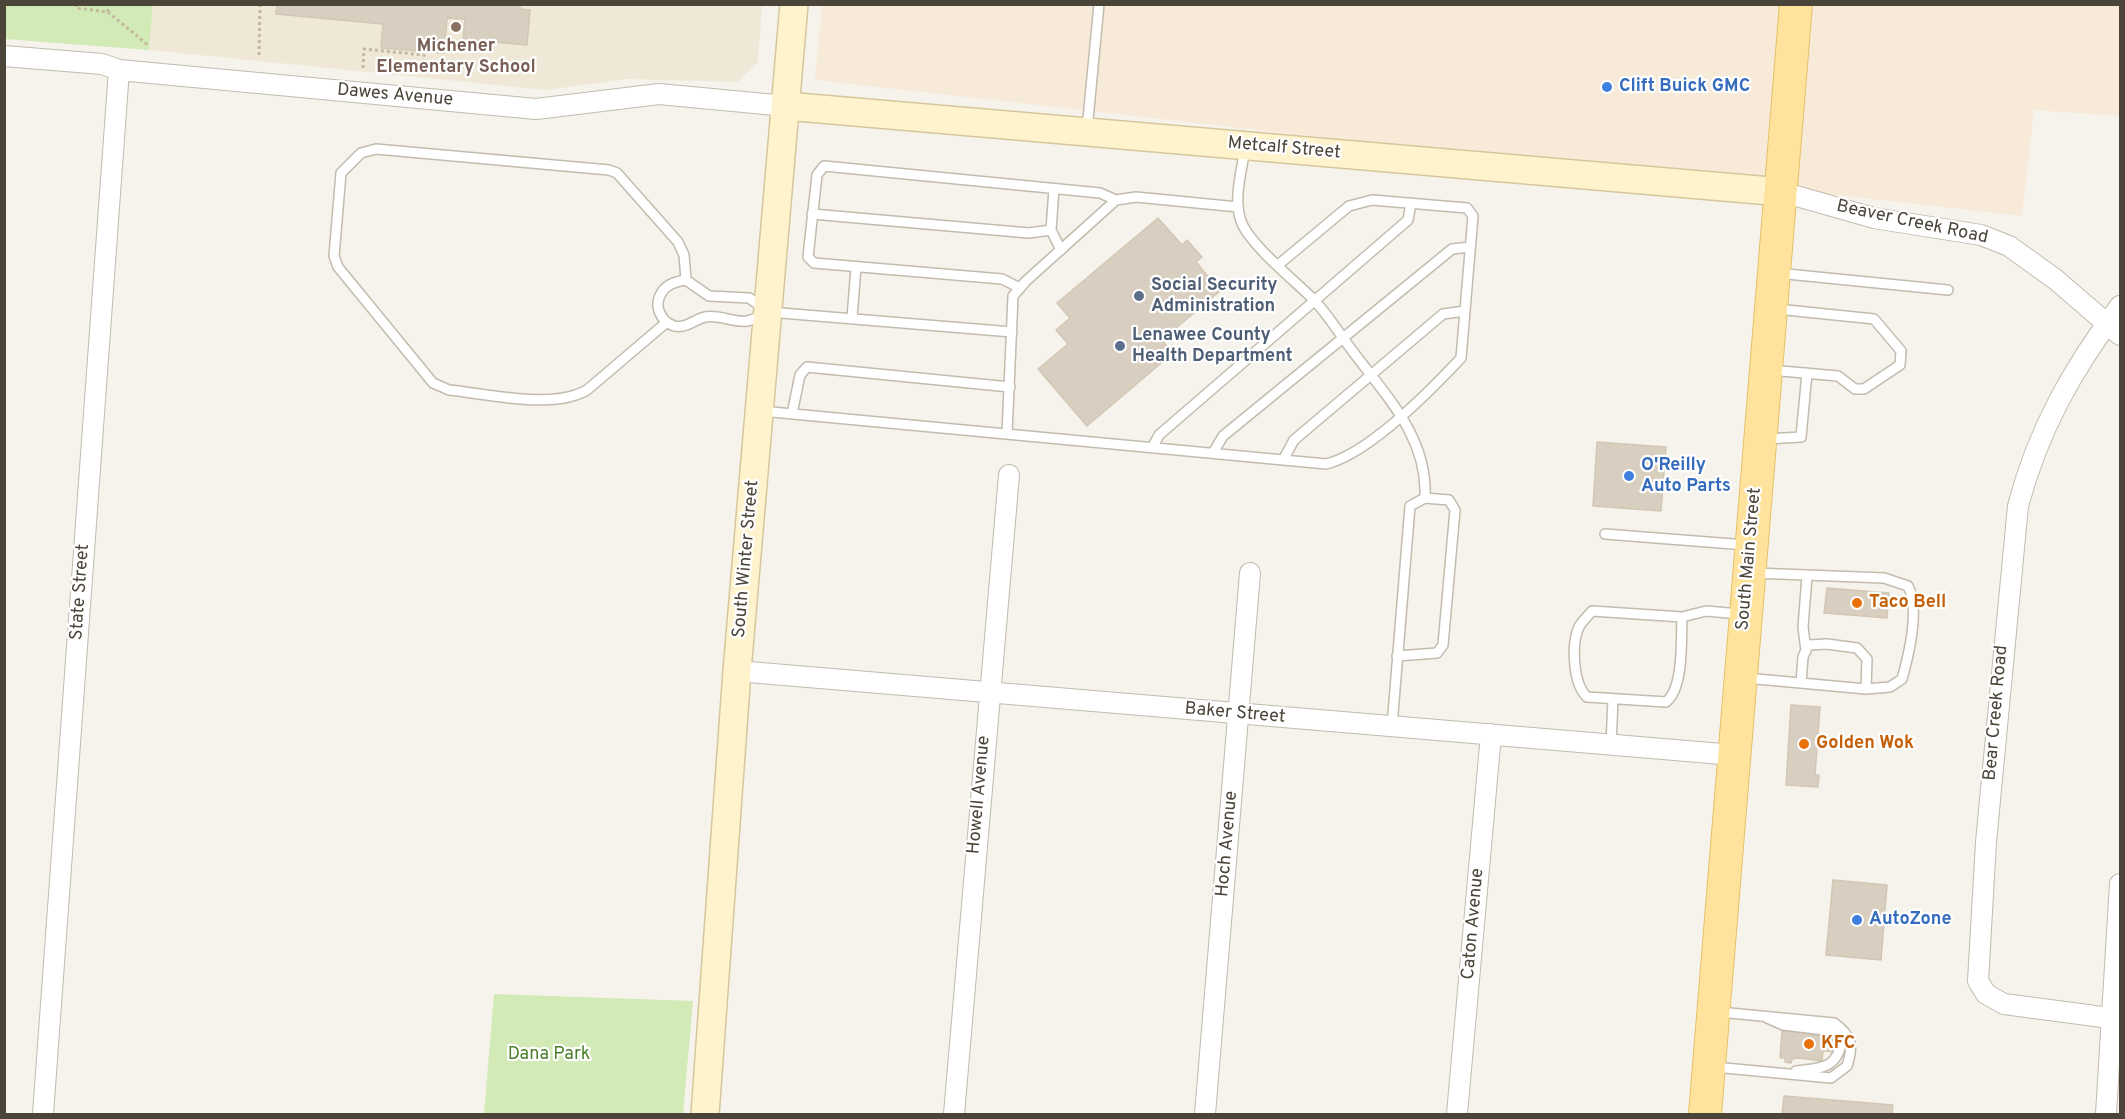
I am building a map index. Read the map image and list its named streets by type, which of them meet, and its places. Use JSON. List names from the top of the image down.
{
  "streets": {
    "main road": ["South Main Street"],
    "street": [
      "Dawes Avenue",
      "Metcalf Street",
      "Beaver Creek Road",
      "South Winter Street",
      "State Street",
      "Bear Creek Road",
      "Baker Street",
      "Howell Avenue",
      "Hoch Avenue",
      "Caton Avenue"
    ]
  },
  "crossings": [
    ["Dawes Avenue", "Metcalf Street"],
    ["Dawes Avenue", "South Winter Street"],
    ["Dawes Avenue", "State Street"],
    ["Metcalf Street", "Beaver Creek Road"],
    ["Metcalf Street", "South Winter Street"],
    ["Metcalf Street", "South Main Street"],
    ["Beaver Creek Road", "South Main Street"],
    ["Beaver Creek Road", "Bear Creek Road"],
    ["South Winter Street", "Baker Street"],
    ["South Main Street", "Baker Street"],
    ["Baker Street", "Howell Avenue"],
    ["Baker Street", "Hoch Avenue"],
    ["Baker Street", "Caton Avenue"]
  ],
  "parks": ["Dana Park"],
  "places": [
    "Michener Elementary School",
    "Clift Buick GMC",
    "Social Security Administration",
    "Lenawee County Health Department",
    "O'Reilly Auto Parts",
    "Taco Bell",
    "Golden Wok",
    "AutoZone",
    "KFC"
  ]
}
